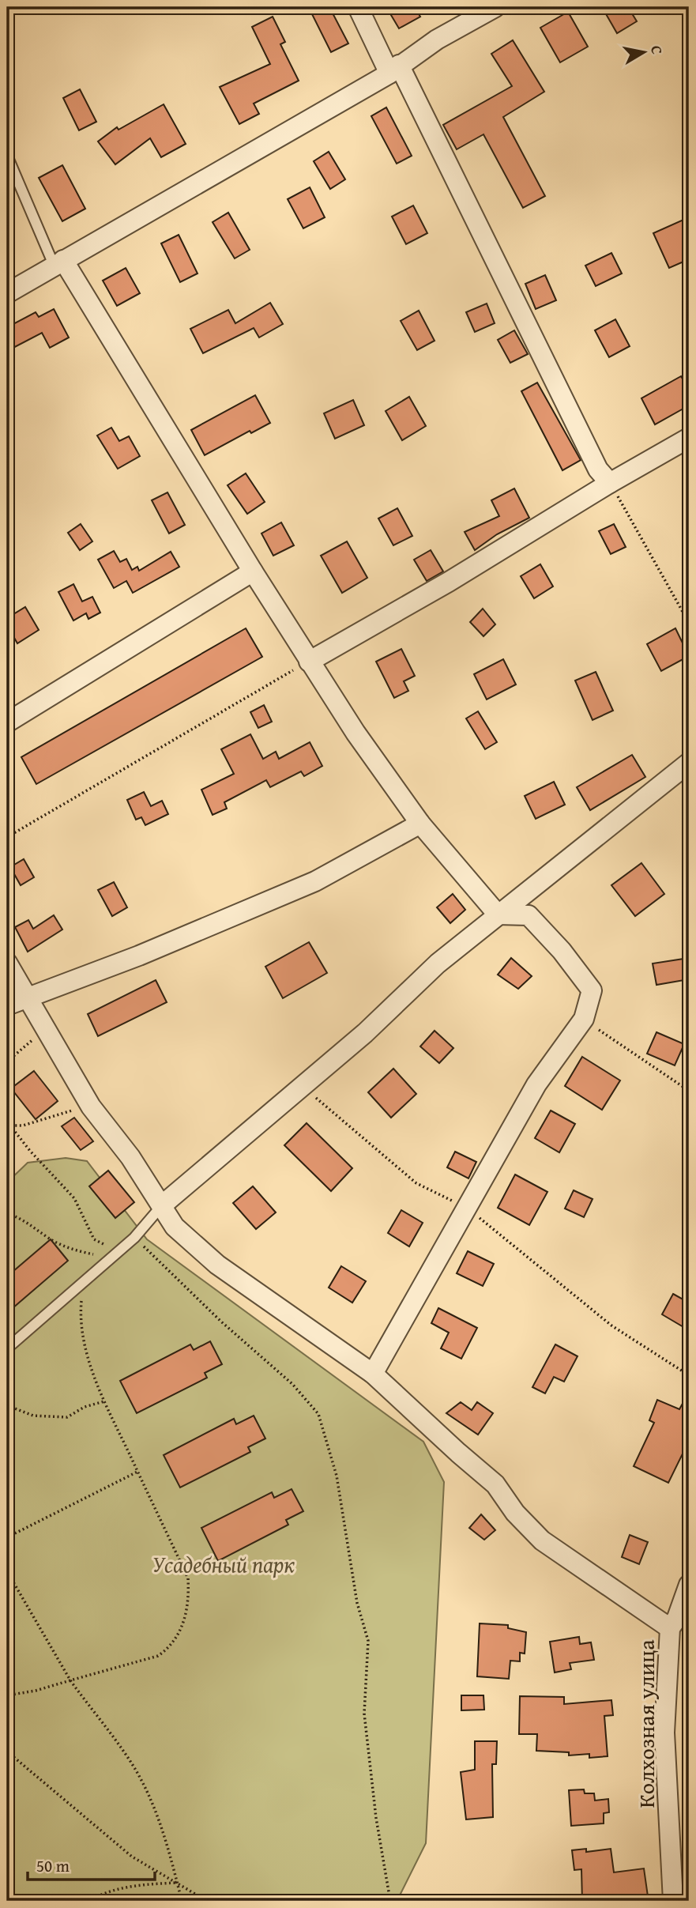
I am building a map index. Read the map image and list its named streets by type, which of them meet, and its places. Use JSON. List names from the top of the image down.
{
  "streets": {
    "street": ["Колхозная улица"]
  },
  "parks": ["Усадебный парк"],
  "scale_bar": "50 m",
  "north": "right"
}
